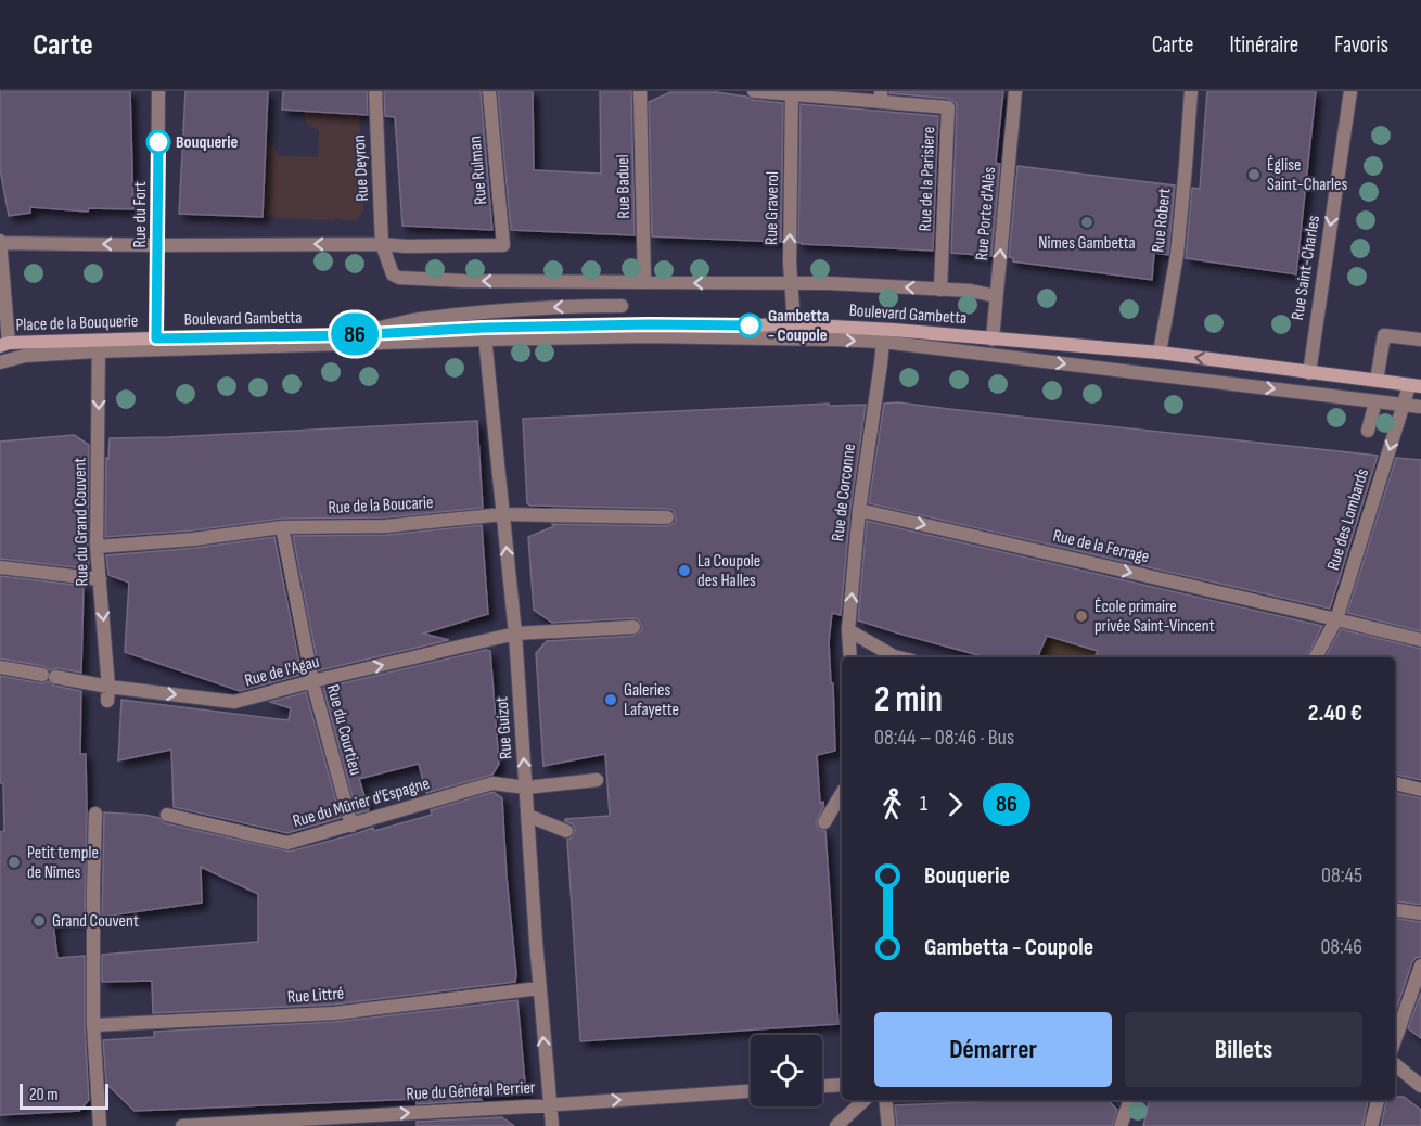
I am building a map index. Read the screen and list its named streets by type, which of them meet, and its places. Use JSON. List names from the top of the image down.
{
  "streets": {
    "street": [
      "Rue Deyron",
      "Rue Rulman",
      "Rue de la Parisiere",
      "Rue Baduel",
      "Rue Graverol",
      "Rue Porte d'Alès",
      "Rue du Fort",
      "Rue Robert",
      "Rue Saint-Charles",
      "Boulevard Gambetta",
      "Place de la Bouquerie",
      "Rue de Corconne",
      "Rue de la Boucarie",
      "Rue des Lombards",
      "Rue du Grand Couvent",
      "Rue de la Ferrage",
      "Rue de l'Agau",
      "Rue Guizot",
      "Rue du Courtieu",
      "Rue du Mûrier d'Espagne",
      "Rue Littré",
      "Rue du Général Perrier"
    ]
  },
  "crossings": [
    ["Rue Deyron", "Rue Rulman"],
    ["Rue Deyron", "Boulevard Gambetta"],
    ["Rue Rulman", "Boulevard Gambetta"],
    ["Rue de la Parisiere", "Rue Graverol"],
    ["Rue de la Parisiere", "Boulevard Gambetta"],
    ["Rue Baduel", "Boulevard Gambetta"],
    ["Rue Graverol", "Boulevard Gambetta"],
    ["Rue Porte d'Alès", "Boulevard Gambetta"],
    ["Rue du Fort", "Boulevard Gambetta"],
    ["Rue du Fort", "Place de la Bouquerie"],
    ["Rue Robert", "Boulevard Gambetta"],
    ["Rue Saint-Charles", "Boulevard Gambetta"],
    ["Boulevard Gambetta", "Place de la Bouquerie"],
    ["Boulevard Gambetta", "Rue de Corconne"],
    ["Boulevard Gambetta", "Rue des Lombards"],
    ["Boulevard Gambetta", "Rue Guizot"],
    ["Place de la Bouquerie", "Rue du Grand Couvent"],
    ["Rue de Corconne", "Rue de la Ferrage"],
    ["Rue de la Boucarie", "Rue du Grand Couvent"],
    ["Rue de la Boucarie", "Rue Guizot"],
    ["Rue de la Boucarie", "Rue du Courtieu"],
    ["Rue des Lombards", "Rue de la Ferrage"],
    ["Rue du Grand Couvent", "Rue de l'Agau"],
    ["Rue de l'Agau", "Rue Guizot"],
    ["Rue de l'Agau", "Rue du Courtieu"],
    ["Rue Guizot", "Rue du Mûrier d'Espagne"],
    ["Rue Guizot", "Rue Littré"],
    ["Rue Guizot", "Rue du Général Perrier"],
    ["Rue du Courtieu", "Rue du Mûrier d'Espagne"]
  ],
  "one_way": [
    "Rue Graverol",
    "Rue Porte d'Alès",
    "Rue Saint-Charles",
    "Rue de Corconne",
    "Rue des Lombards",
    "Rue du Grand Couvent",
    "Rue de la Ferrage",
    "Rue de l'Agau",
    "Rue Guizot",
    "Rue du Général Perrier"
  ],
  "places": [
    "Bouquerie",
    "Église Saint-Charles",
    "Nimes Gambetta",
    "Gambetta - Coupole",
    "La Coupole des Halles",
    "École primaire privée Saint-Vincent",
    "Galeries Lafayette",
    "Petit temple de Nîmes",
    "Grand Couvent"
  ],
  "lines": ["bus line 86"],
  "scale_bar": "20 m",
  "page": {
    "header": "Carte",
    "nav": ["Carte", "Itinéraire", "Favoris"],
    "on_map": "86",
    "heading": ["2 min", "08:44 – 08:46 · Bus", "2.40 €"],
    "legs": ["1", "86"],
    "list": [
      {
        "name": "Bouquerie",
        "value": "08:45"
      },
      {
        "name": "Gambetta - Coupole",
        "value": "08:46"
      }
    ],
    "buttons": ["Démarrer", "Billets"],
    "scale": "20 m"
  }
}
